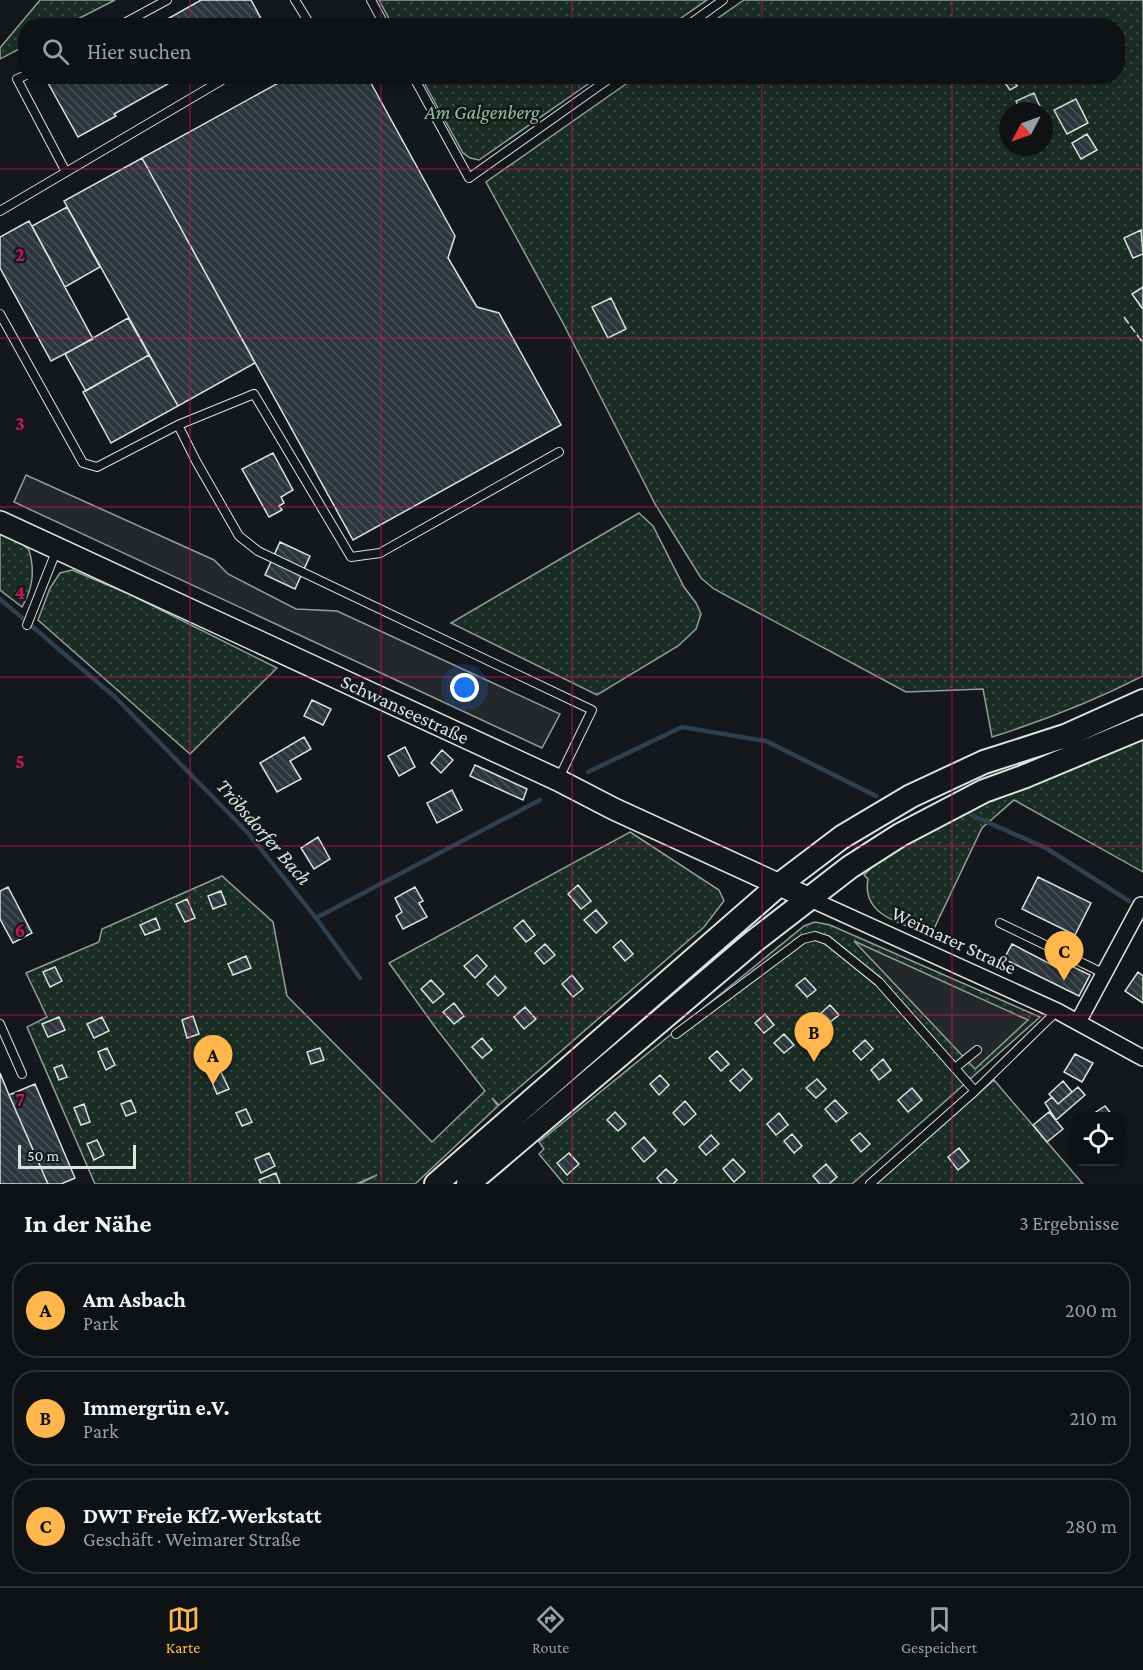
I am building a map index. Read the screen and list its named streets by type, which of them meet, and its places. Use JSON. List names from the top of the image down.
{
  "streets": {
    "street": ["Schwanseestraße", "Weimarer Straße"]
  },
  "crossings": [
    ["Schwanseestraße", "Weimarer Straße"]
  ],
  "water": ["Tröbsdorfer Bach"],
  "parks": ["Am Galgenberg"],
  "scale_bar": "50 m",
  "north": "bottom left",
  "page": {
    "search": "Hier suchen",
    "pins": ["C", "B", "A"],
    "scale": "50 m",
    "heading": ["In der Nähe", "3 Ergebnisse"],
    "list": [
      {
        "mark": "A",
        "name": "Am Asbach",
        "note": "Park",
        "value": "200 m"
      },
      {
        "mark": "B",
        "name": "Immergrün e.V.",
        "note": "Park",
        "value": "210 m"
      },
      {
        "mark": "C",
        "name": "DWT Freie KfZ-Werkstatt",
        "note": "Geschäft · Weimarer Straße",
        "value": "280 m"
      }
    ],
    "nav": ["Karte", "Route", "Gespeichert"]
  },
  "grid": {
    "rows": [
      "2",
      "3",
      "4",
      "5",
      "6",
      "7"
    ]
  }
}
